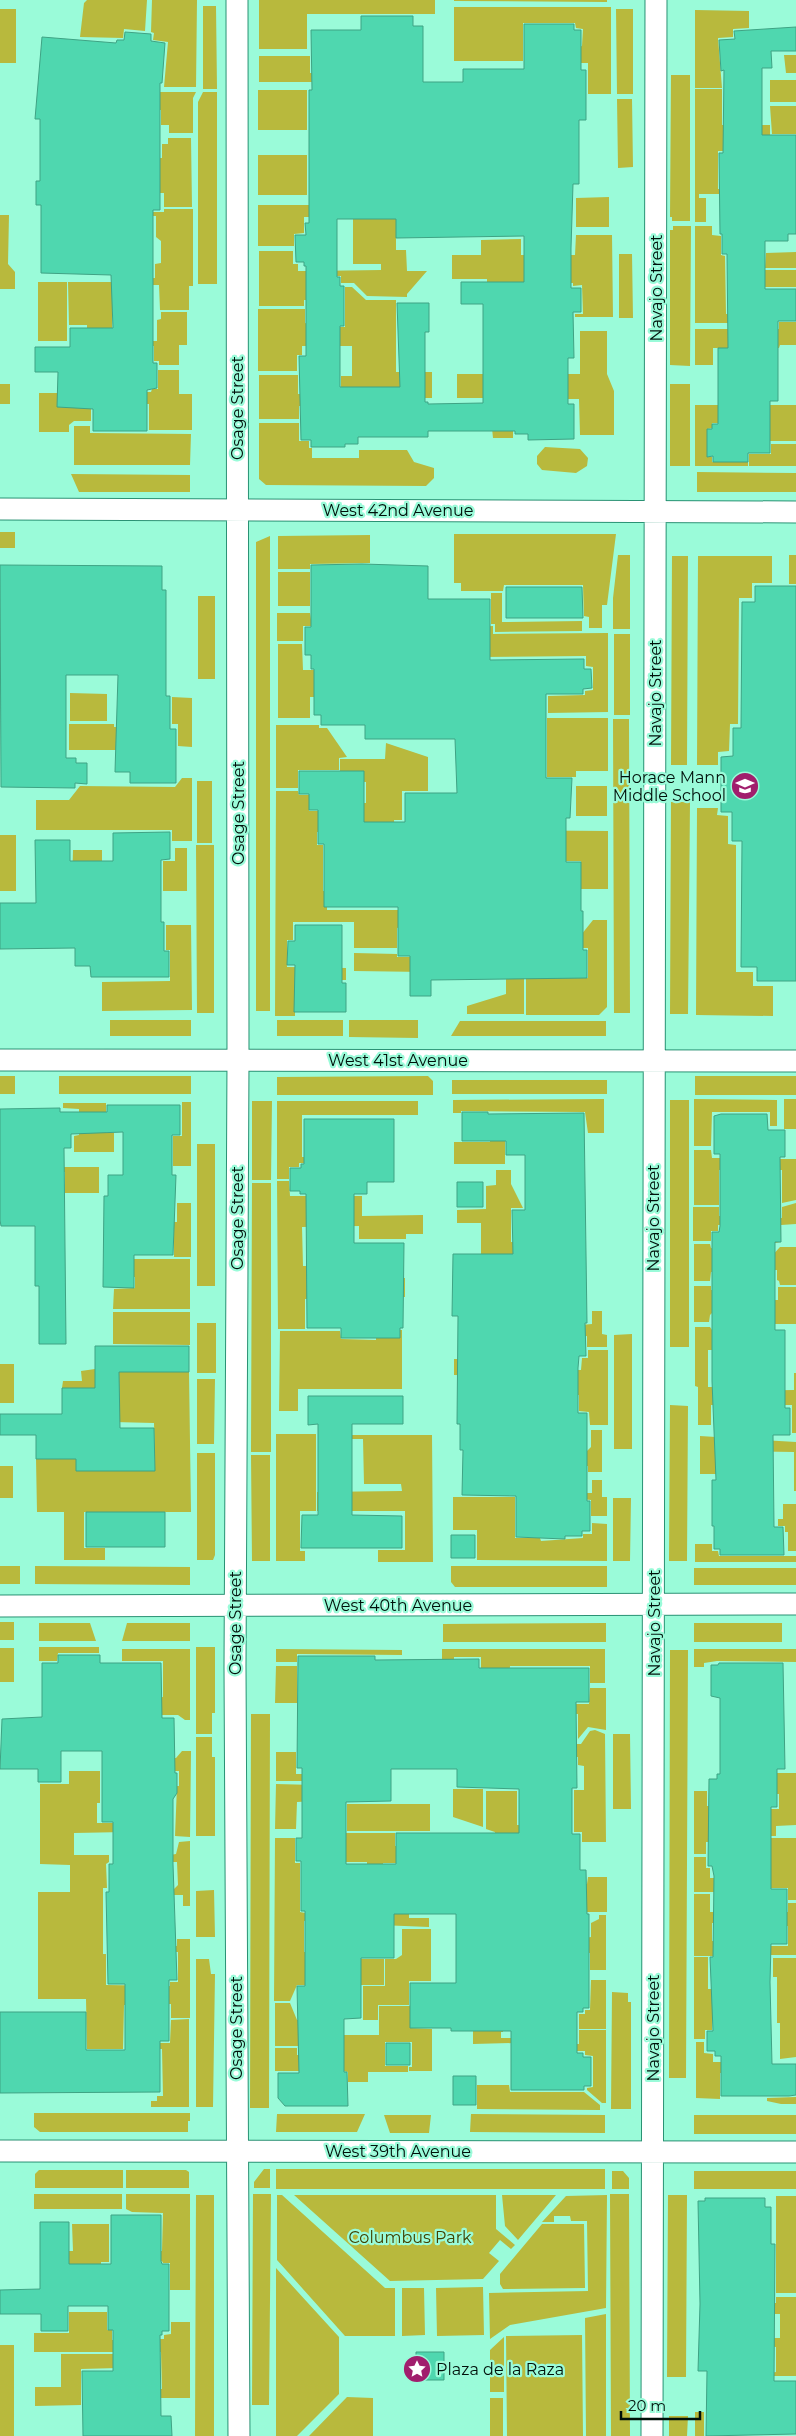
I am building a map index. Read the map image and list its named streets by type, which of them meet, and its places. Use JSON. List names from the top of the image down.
{
  "streets": {
    "street": [
      "Navajo Street",
      "Osage Street",
      "West 42nd Avenue",
      "West 41st Avenue",
      "West 40th Avenue",
      "West 39th Avenue"
    ]
  },
  "crossings": [
    ["Navajo Street", "West 42nd Avenue"],
    ["Navajo Street", "West 41st Avenue"],
    ["Navajo Street", "West 40th Avenue"],
    ["Navajo Street", "West 39th Avenue"],
    ["Osage Street", "West 42nd Avenue"],
    ["Osage Street", "West 41st Avenue"],
    ["Osage Street", "West 40th Avenue"],
    ["Osage Street", "West 39th Avenue"]
  ],
  "parks": ["Columbus Park"],
  "places": {
    "school or university": ["Horace Mann Middle School"],
    "place": ["Plaza de la Raza"]
  },
  "scale_bar": "20 m"
}
